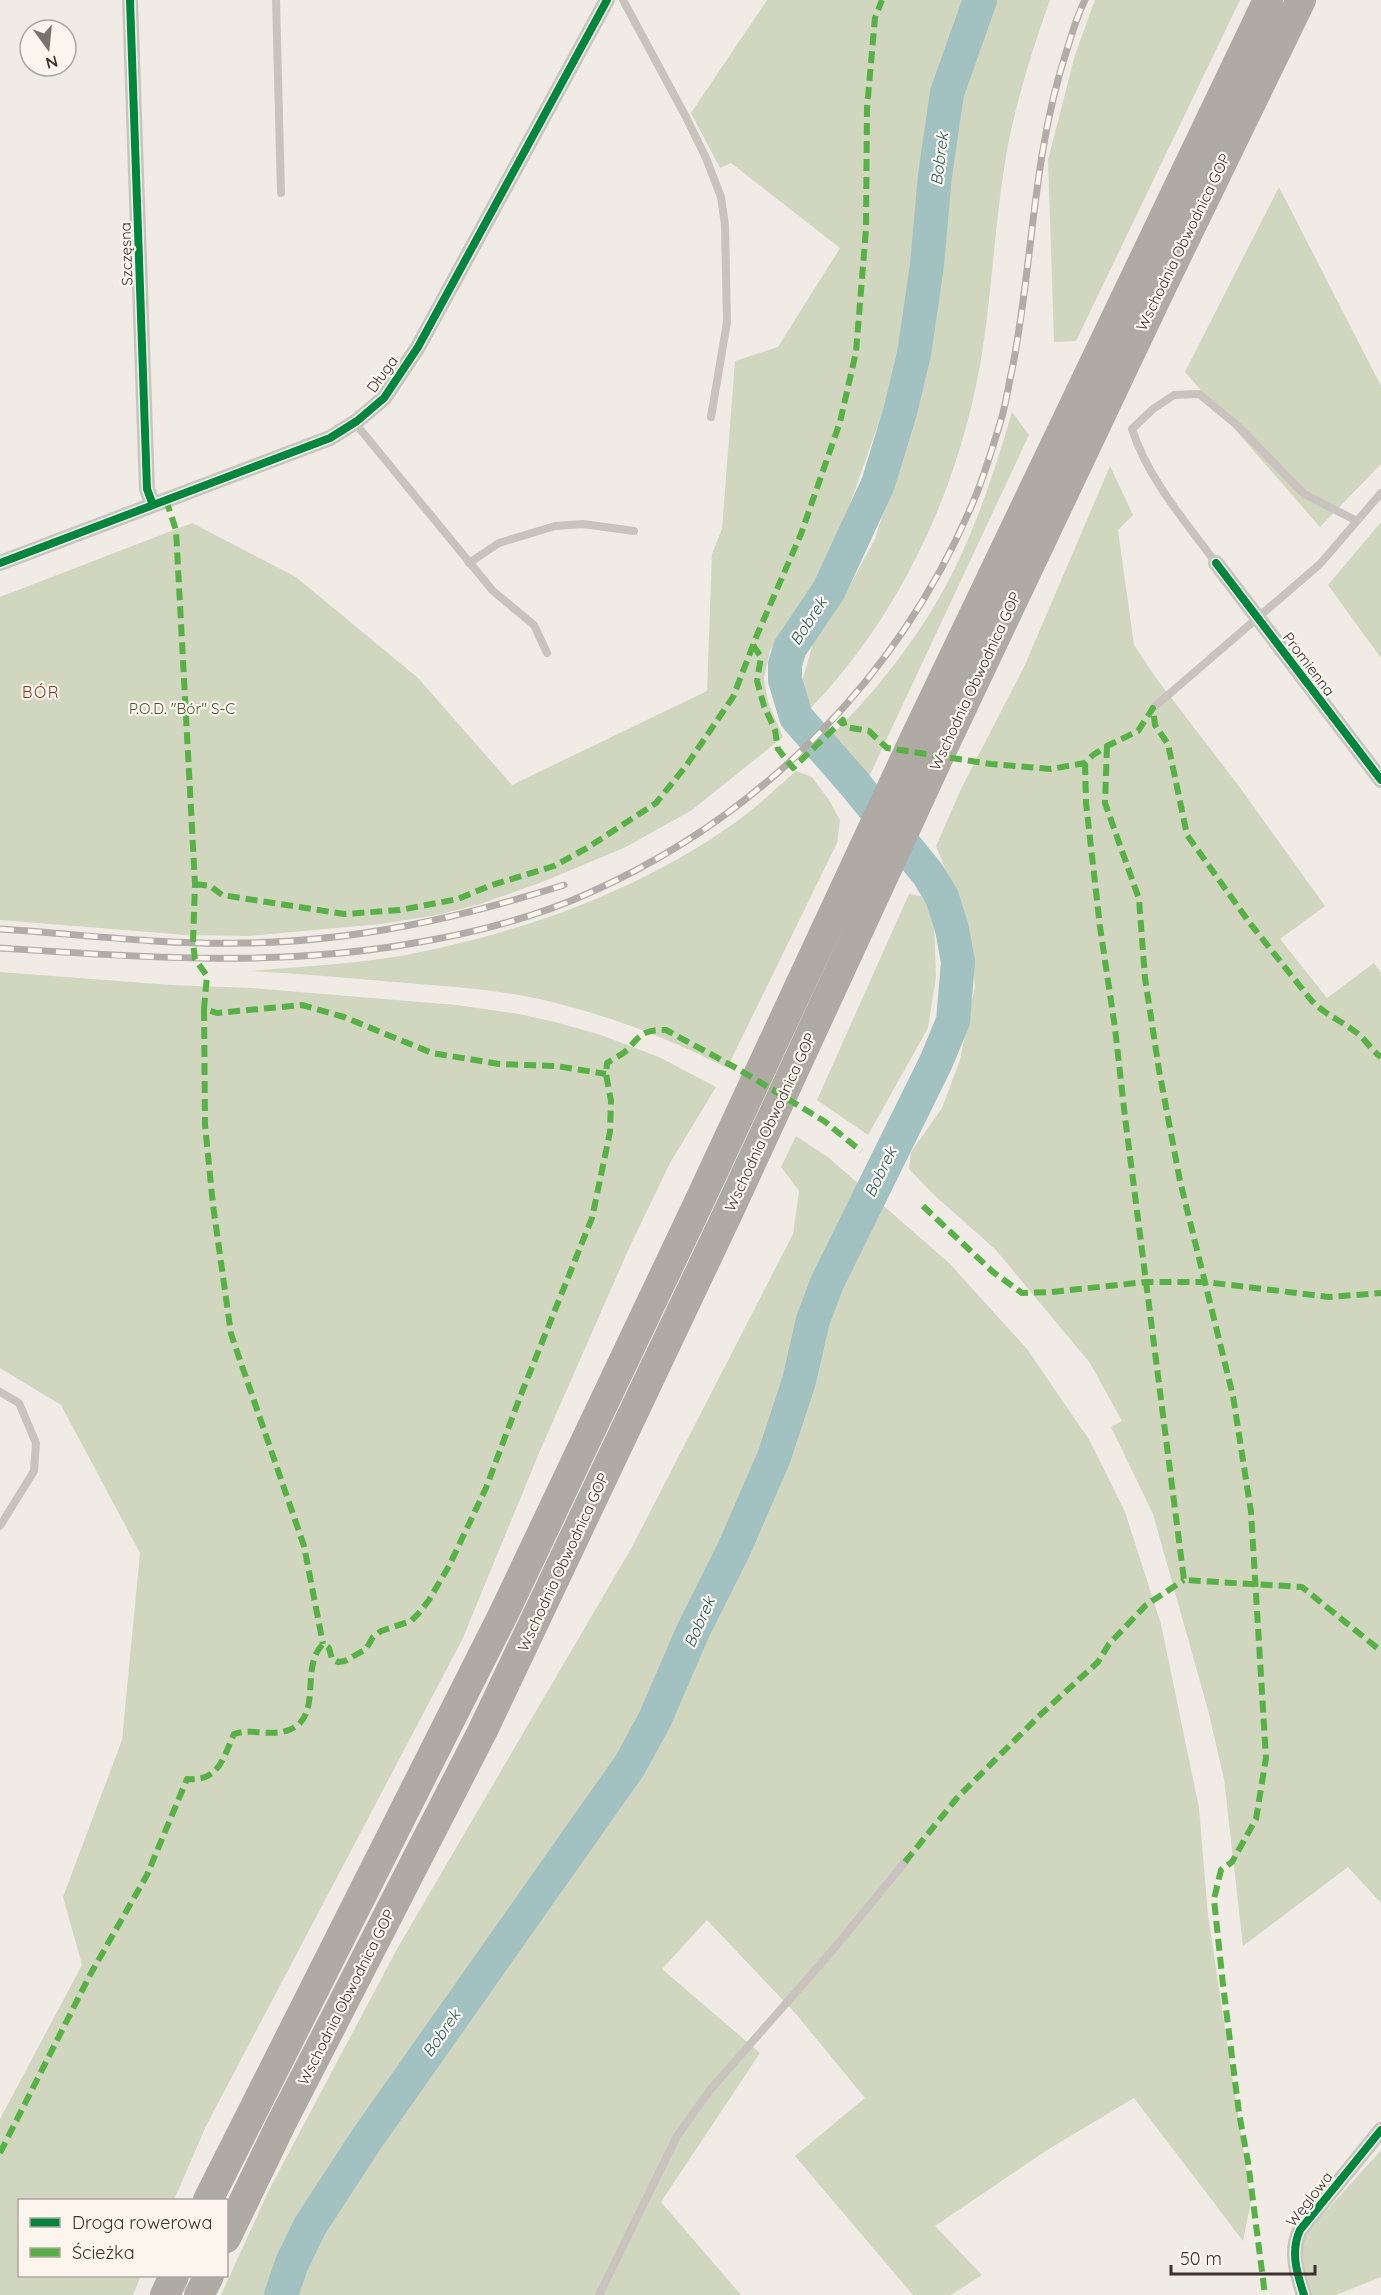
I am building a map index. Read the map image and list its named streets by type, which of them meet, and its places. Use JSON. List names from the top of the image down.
{
  "streets": {
    "highway": ["Wschodnia Obwodnica GOP"],
    "street": [
      "Szczęsna",
      "Długa",
      "Promienna",
      "Węglowa"
    ]
  },
  "crossings": [
    ["Szczęsna", "Długa"]
  ],
  "districts": ["BÓR"],
  "water": ["Bobrek"],
  "parks": ["P.O.D. \"Bór\" S-C"],
  "legend": ["Droga rowerowa", "Ścieżka"],
  "scale_bar": "50 m",
  "north": "bottom"
}
